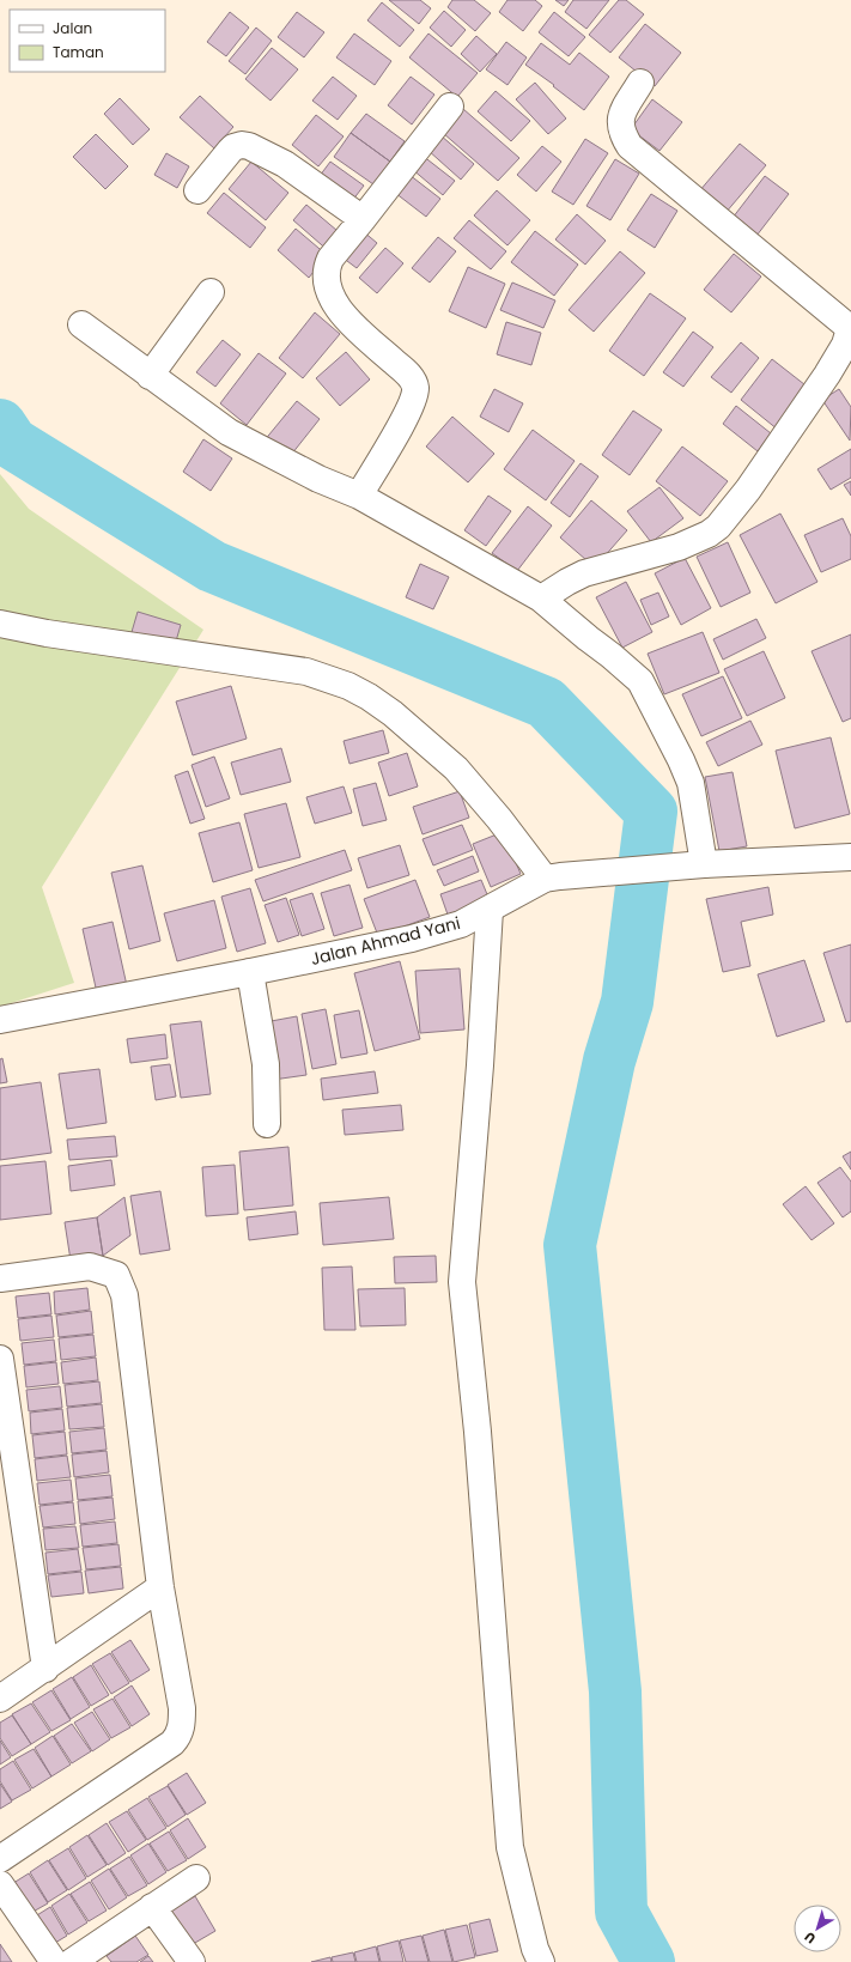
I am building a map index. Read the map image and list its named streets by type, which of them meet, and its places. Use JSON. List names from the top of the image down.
{
  "streets": {
    "street": ["Jalan Ahmad Yani"]
  },
  "legend": ["Jalan", "Taman"],
  "north": "bottom left"
}
